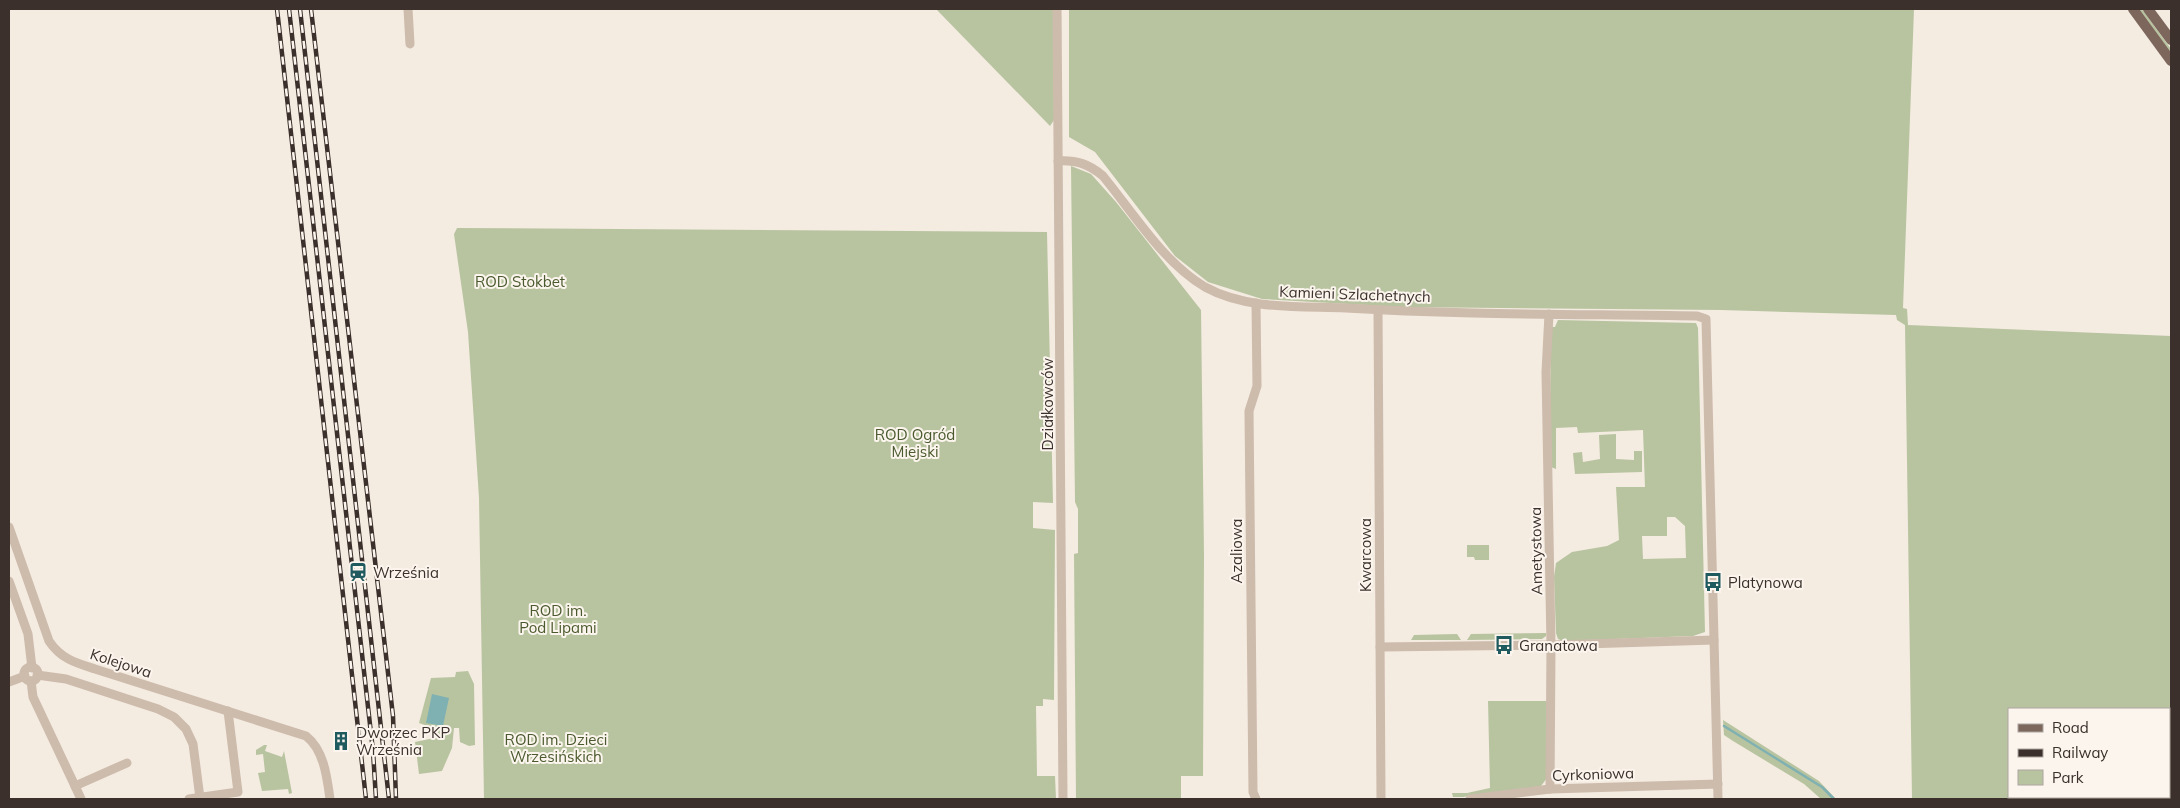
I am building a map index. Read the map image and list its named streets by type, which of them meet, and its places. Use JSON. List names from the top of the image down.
{
  "streets": {
    "street": [
      "Kamieni Szlachetnych",
      "Działkowców",
      "Azaliowa",
      "Ametystowa",
      "Kwarcowa",
      "Kolejowa",
      "Cyrkoniowa"
    ]
  },
  "crossings": [
    ["Kamieni Szlachetnych", "Działkowców"],
    ["Kamieni Szlachetnych", "Azaliowa"],
    ["Kamieni Szlachetnych", "Ametystowa"],
    ["Kamieni Szlachetnych", "Kwarcowa"],
    ["Ametystowa", "Cyrkoniowa"]
  ],
  "parks": [
    "ROD Stokbet",
    "ROD Ogród Miejski",
    "ROD im. Pod Lipami",
    "ROD im. Dzieci Wrzesińskich"
  ],
  "places": {
    "station": ["Września"],
    "bus stop": ["Platynowa", "Granatowa"],
    "building": ["Dworzec PKP Września"]
  },
  "legend": ["Road", "Railway", "Park"]
}
